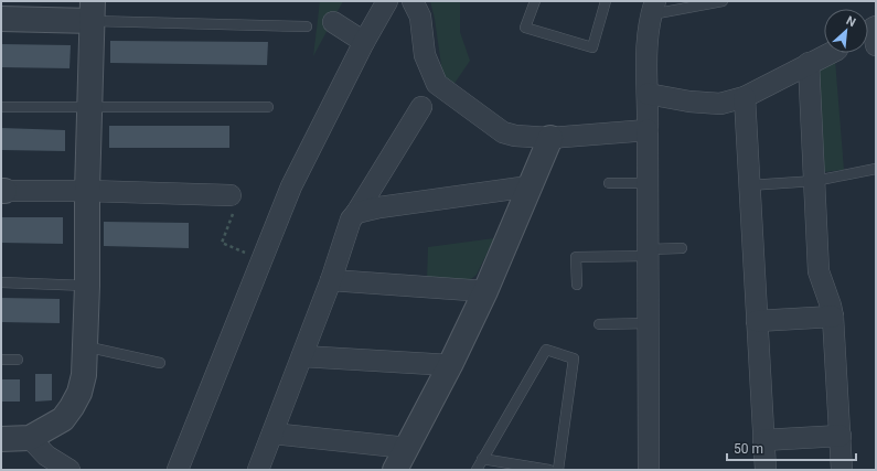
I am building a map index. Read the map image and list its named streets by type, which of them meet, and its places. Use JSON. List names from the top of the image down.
{
  "scale_bar": "50 m",
  "north": "top right"
}
